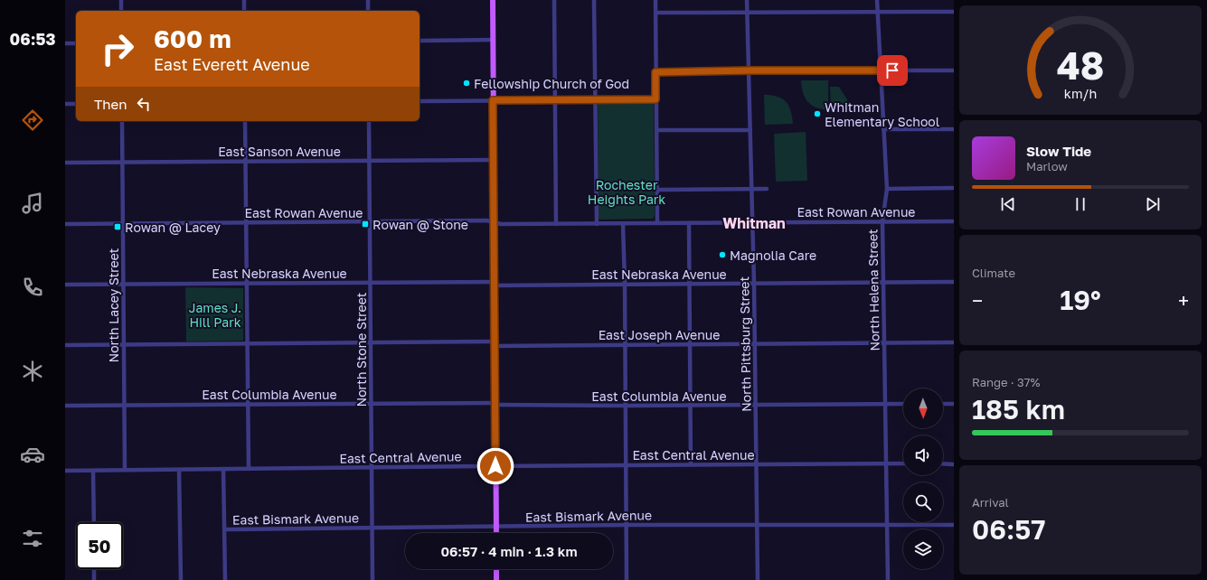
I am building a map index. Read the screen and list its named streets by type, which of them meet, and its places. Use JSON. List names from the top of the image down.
{
  "streets": {
    "street": [
      "East Sanson Avenue",
      "East Rowan Avenue",
      "East Nebraska Avenue",
      "North Helena Street",
      "North Lacey Street",
      "East Joseph Avenue",
      "North Pittsburg Street",
      "North Stone Street",
      "East Columbia Avenue",
      "East Central Avenue",
      "East Bismark Avenue"
    ]
  },
  "crossings": [
    ["East Sanson Avenue", "North Lacey Street"],
    ["East Sanson Avenue", "North Stone Street"],
    ["East Rowan Avenue", "North Helena Street"],
    ["East Rowan Avenue", "North Lacey Street"],
    ["East Rowan Avenue", "North Pittsburg Street"],
    ["East Rowan Avenue", "North Stone Street"],
    ["East Nebraska Avenue", "North Helena Street"],
    ["East Nebraska Avenue", "North Lacey Street"],
    ["East Nebraska Avenue", "North Pittsburg Street"],
    ["East Nebraska Avenue", "North Stone Street"],
    ["North Helena Street", "East Joseph Avenue"],
    ["North Helena Street", "East Columbia Avenue"],
    ["North Helena Street", "East Central Avenue"],
    ["North Helena Street", "East Bismark Avenue"],
    ["North Lacey Street", "East Joseph Avenue"],
    ["North Lacey Street", "East Columbia Avenue"],
    ["North Lacey Street", "East Central Avenue"],
    ["East Joseph Avenue", "North Pittsburg Street"],
    ["East Joseph Avenue", "North Stone Street"],
    ["North Pittsburg Street", "East Columbia Avenue"],
    ["North Pittsburg Street", "East Central Avenue"],
    ["North Pittsburg Street", "East Bismark Avenue"],
    ["North Stone Street", "East Columbia Avenue"],
    ["North Stone Street", "East Central Avenue"],
    ["North Stone Street", "East Bismark Avenue"]
  ],
  "districts": ["Whitman"],
  "parks": ["Rochester Heights Park", "James J. Hill Park"],
  "places": {
    "other": ["Fellowship Church of God", "Whitman Elementary School", "Magnolia Care"],
    "transit": ["Rowan @ Stone", "Rowan @ Lacey"]
  },
  "north": "bottom",
  "page": {
    "tabs": "06:53",
    "turn": ["600 m", "East Everett Avenue"],
    "then": "Then",
    "song": ["Slow Tide", "Marlow"],
    "tile": [
      "Climate",
      ["Range · 37%", "185 km"],
      ["Arrival", "06:57"]
    ],
    "heat": ["−", "19°", "+"],
    "limit": "50",
    "trip": "06:57 · 4 min · 1.3 km",
    "gauge": ["48", "km/h"]
  }
}
